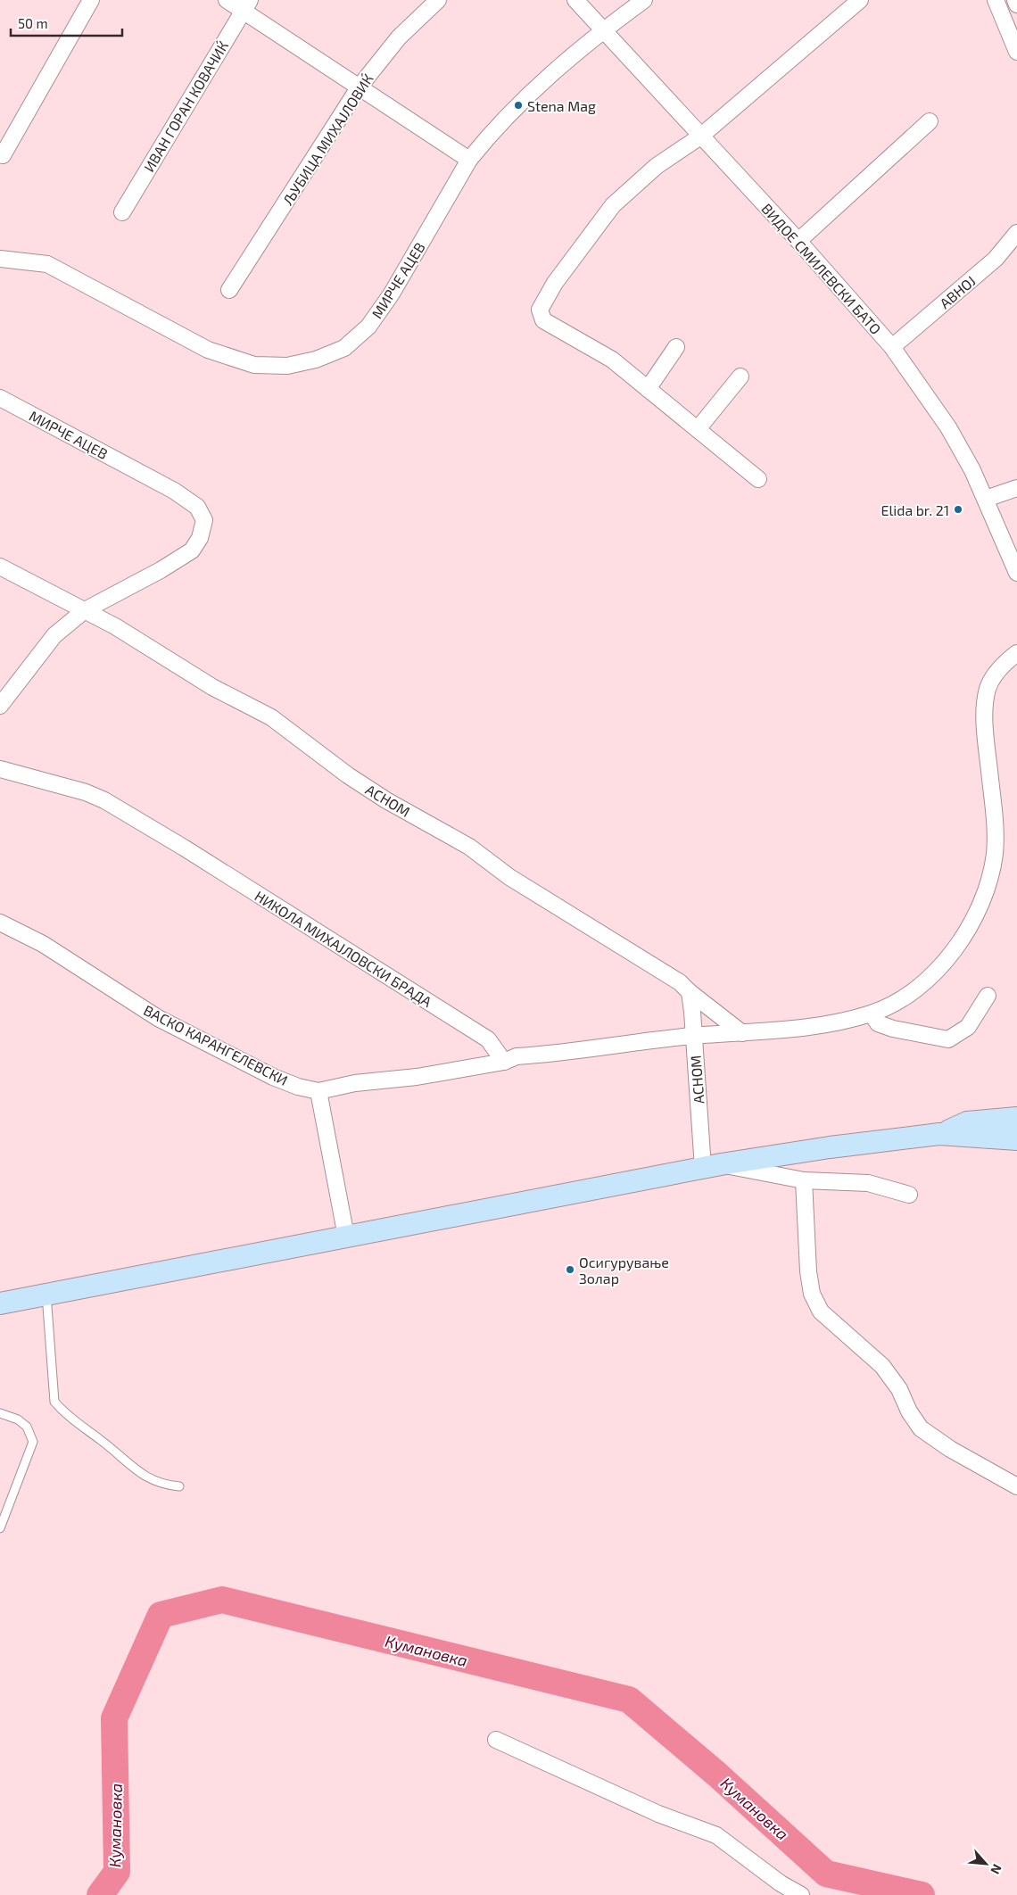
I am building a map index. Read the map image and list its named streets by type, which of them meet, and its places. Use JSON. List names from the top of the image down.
{
  "streets": {
    "street": [
      "ИВАН ГОРАН КОВАЧИЌ",
      "ЉУБИЦА МИХАЈЛОВИЌ",
      "ВИДОЕ СМИЛЕВСКИ БАТО",
      "МИРЧЕ АЦЕВ",
      "АВНОЈ",
      "АСНОМ",
      "НИКОЛА МИХАЈЛОВСКИ БРАДА",
      "ВАСКО КАРАНГЕЛЕВСКИ"
    ]
  },
  "crossings": [
    ["ВИДОЕ СМИЛЕВСКИ БАТО", "МИРЧЕ АЦЕВ"],
    ["ВИДОЕ СМИЛЕВСКИ БАТО", "АВНОЈ"],
    ["МИРЧЕ АЦЕВ", "АСНОМ"],
    ["НИКОЛА МИХАЈЛОВСКИ БРАДА", "ВАСКО КАРАНГЕЛЕВСКИ"]
  ],
  "water": ["Кумановка"],
  "places": ["Stena Mag", "Elida br. 21", "Осигурување Золар"],
  "scale_bar": "50 m",
  "north": "bottom right"
}
